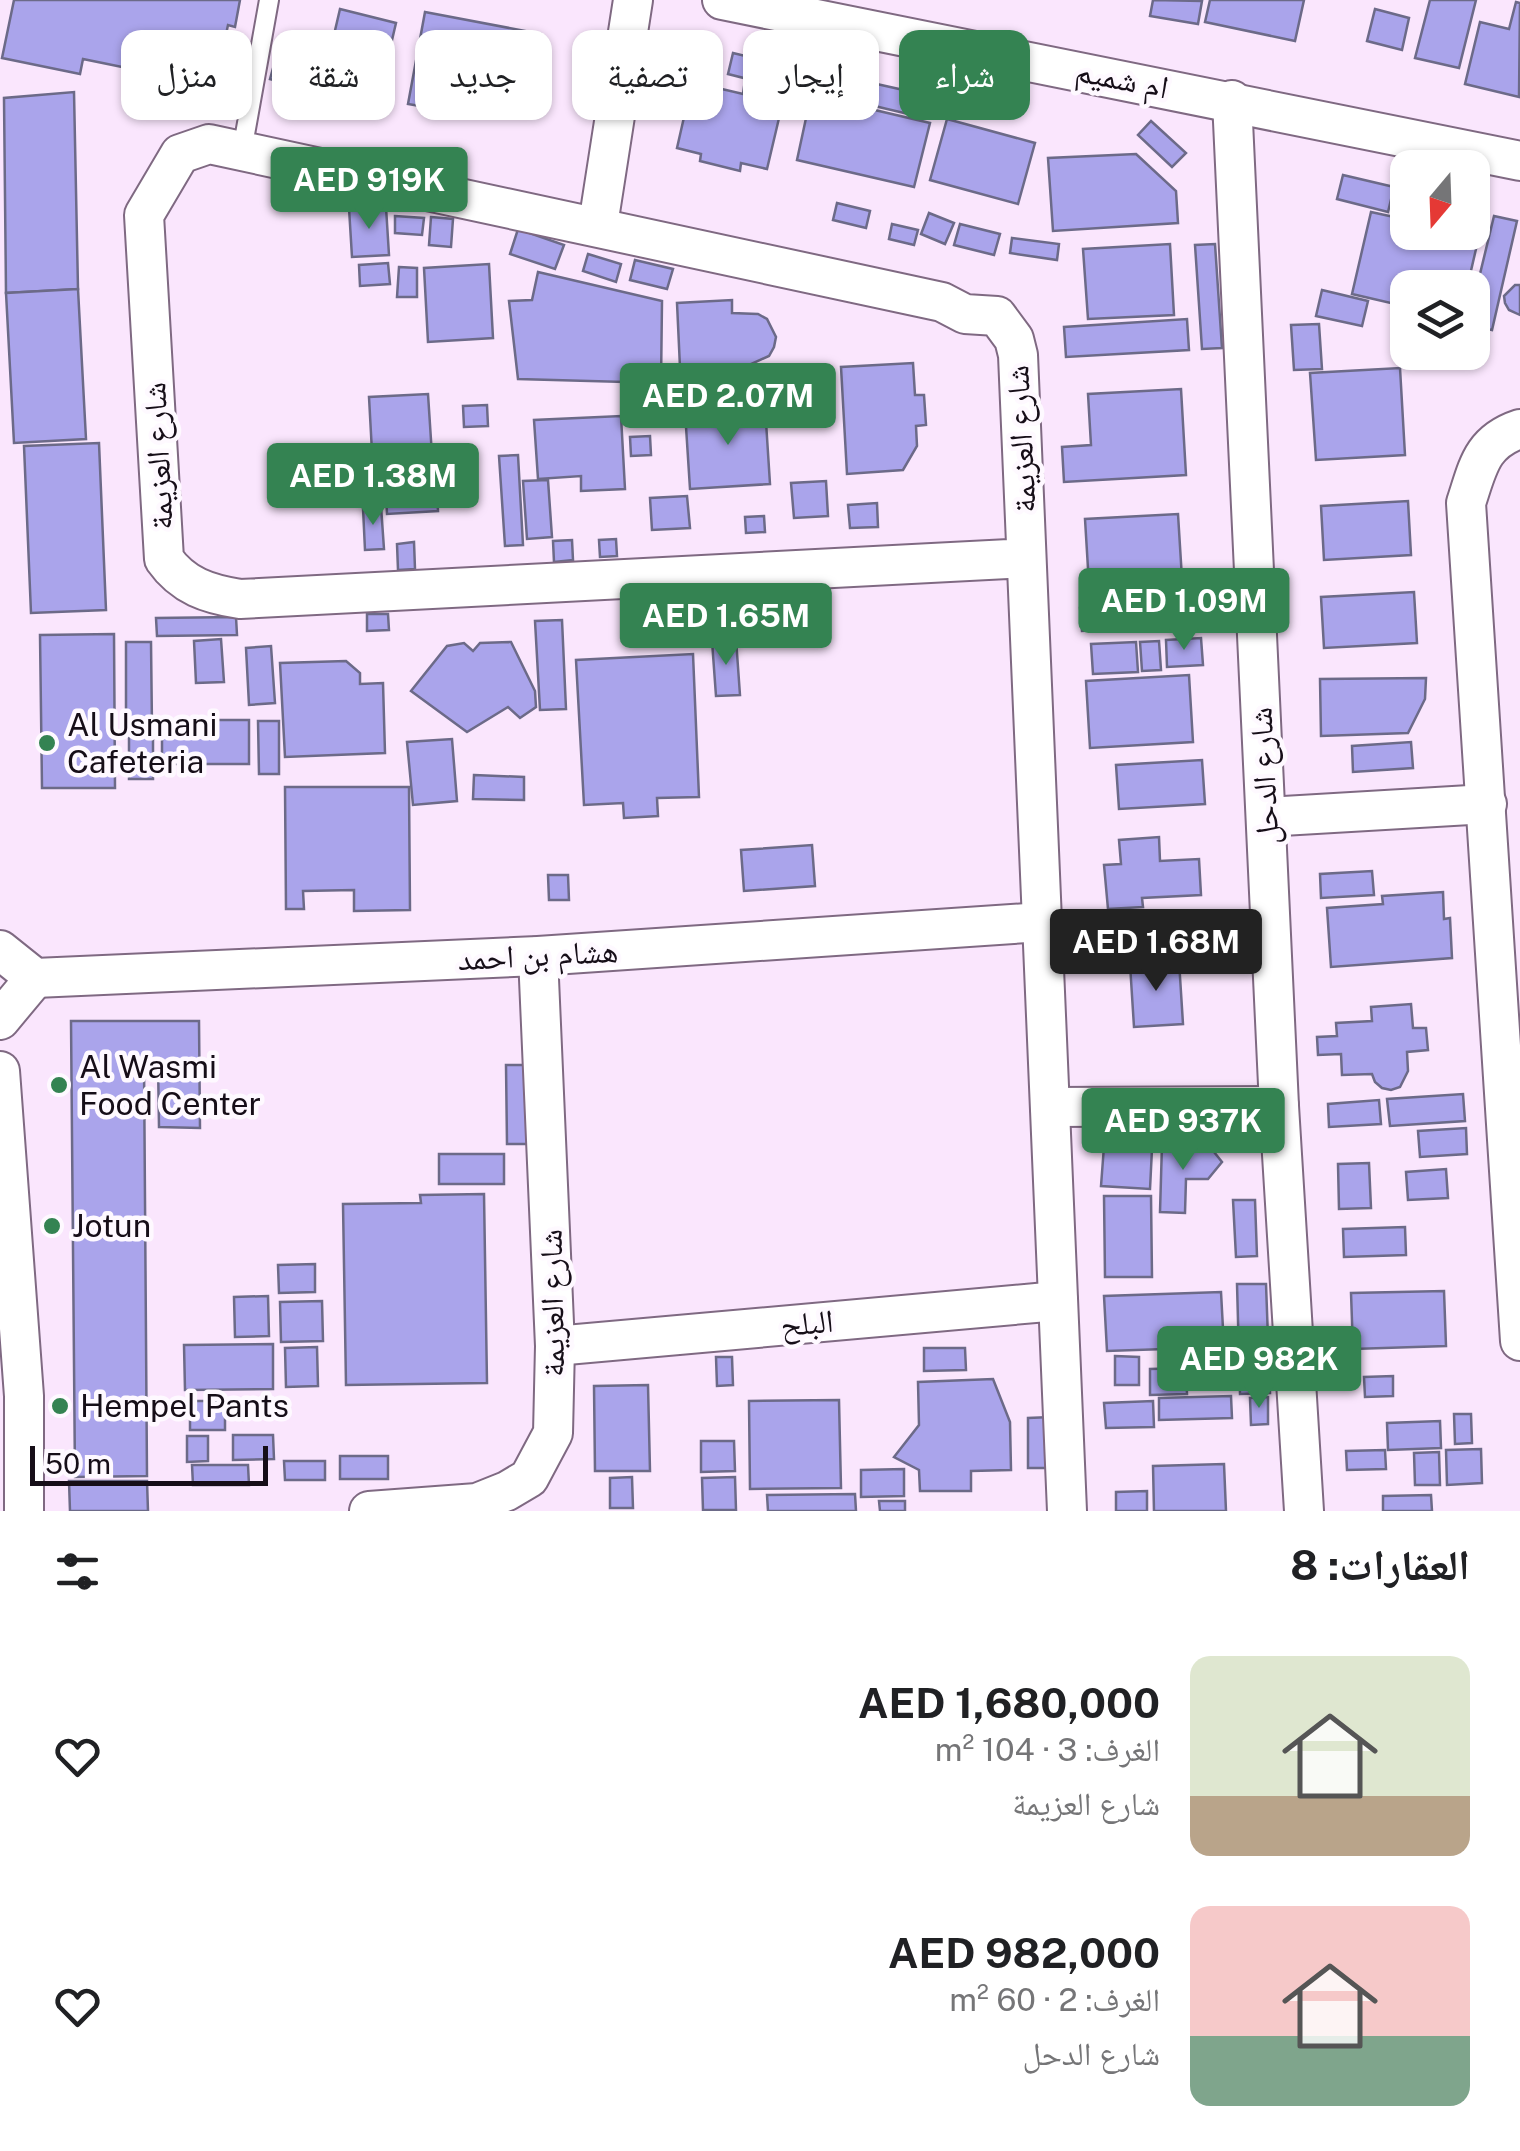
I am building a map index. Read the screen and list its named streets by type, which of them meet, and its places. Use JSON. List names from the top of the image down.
{
  "streets": {
    "street": [
      "ام شميم",
      "شارع العزيمة",
      "شارع الدحل",
      "هشام بن احمد",
      "البلح"
    ]
  },
  "crossings": [
    ["ام شميم", "شارع الدحل"],
    ["شارع العزيمة", "هشام بن احمد"],
    ["شارع العزيمة", "البلح"]
  ],
  "places": [
    "Al Usmani Cafeteria",
    "Al Wasmi Food Center",
    "Jotun",
    "Hempel Pants"
  ],
  "scale_bar": "50 m",
  "north": "bottom",
  "page": {
    "chip": [
      "شراء",
      "إيجار",
      "تصفية",
      "جديد",
      "شقة",
      "منزل"
    ],
    "price": [
      "AED 919K",
      "AED 2.07M",
      "AED 1.38M",
      "AED 1.09M",
      "AED 1.65M",
      "AED 1.68M",
      "AED 937K",
      "AED 982K"
    ],
    "scale": "50 m",
    "heading": "العقارات: 8",
    "list": [
      {
        "name": "AED 1,680,000",
        "note": "الغرف: 3 · 104 m² · شارع العزيمة"
      },
      {
        "name": "AED 982,000",
        "note": "الغرف: 2 · 60 m² · شارع الدحل"
      }
    ]
  }
}
